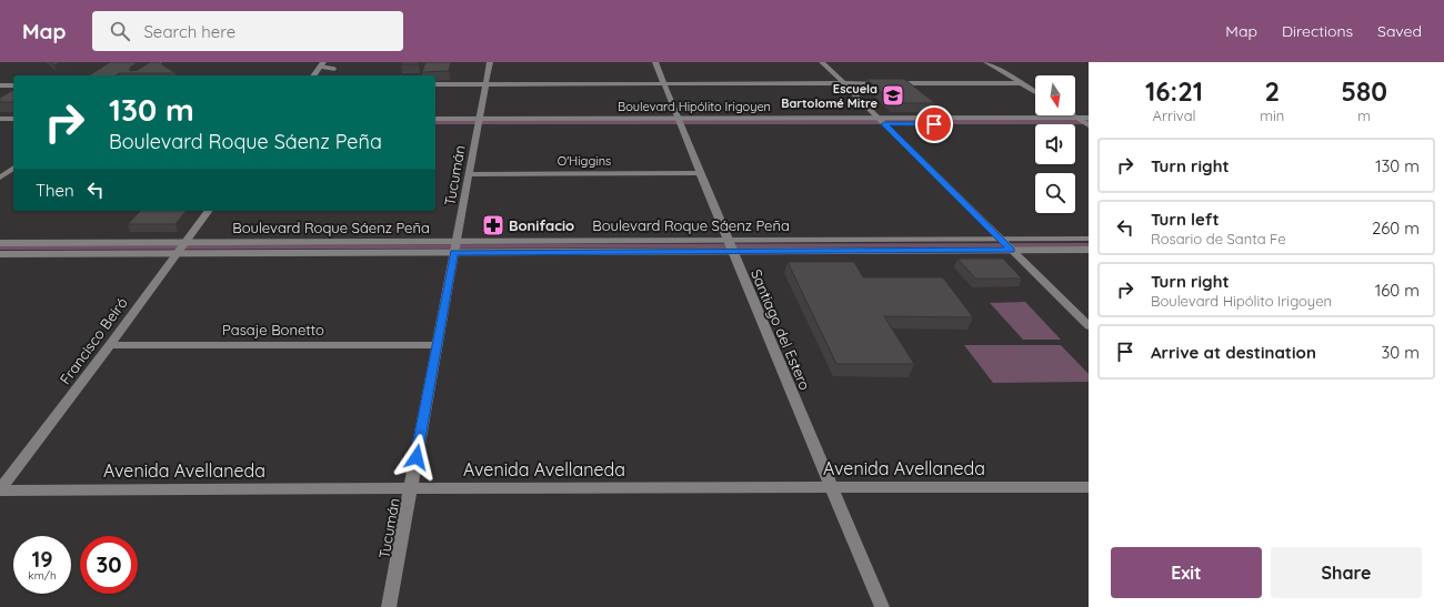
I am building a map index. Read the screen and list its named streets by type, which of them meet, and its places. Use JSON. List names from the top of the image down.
{
  "streets": {
    "street": [
      "Boulevard Hipólito Irigoyen",
      "O'Higgins",
      "Tucumán",
      "Boulevard Roque Sáenz Peña",
      "Pasaje Bonetto",
      "Santiago del Estero",
      "Francisco Beiró",
      "Avenida Avellaneda"
    ]
  },
  "crossings": [
    ["Boulevard Hipólito Irigoyen", "Tucumán"],
    ["Boulevard Hipólito Irigoyen", "Santiago del Estero"],
    ["O'Higgins", "Tucumán"],
    ["O'Higgins", "Santiago del Estero"],
    ["Tucumán", "Boulevard Roque Sáenz Peña"],
    ["Tucumán", "Pasaje Bonetto"],
    ["Tucumán", "Avenida Avellaneda"],
    ["Boulevard Roque Sáenz Peña", "Santiago del Estero"],
    ["Boulevard Roque Sáenz Peña", "Francisco Beiró"],
    ["Pasaje Bonetto", "Francisco Beiró"],
    ["Santiago del Estero", "Avenida Avellaneda"],
    ["Francisco Beiró", "Avenida Avellaneda"]
  ],
  "places": {
    "school or university": ["Escuela Bartolomé Mitre"],
    "pharmacy": ["Bonifacio"]
  },
  "north": "bottom",
  "page": {
    "header": "Map",
    "search": "Search here",
    "nav": ["Map", "Directions", "Saved"],
    "eta": [
      "16:21",
      "Arrival",
      "2",
      "min",
      "580",
      "m"
    ],
    "turn": ["130 m", "Boulevard Roque Sáenz Peña"],
    "list": [
      {
        "name": "Turn right",
        "value": "130 m"
      },
      {
        "name": "Turn left",
        "note": "Rosario de Santa Fe",
        "value": "260 m"
      },
      {
        "name": "Turn right",
        "note": "Boulevard Hipólito Irigoyen",
        "value": "160 m"
      },
      {
        "name": "Arrive at destination",
        "value": "30 m"
      }
    ],
    "then": "Then",
    "speed": "19 km/h",
    "limit": "30",
    "buttons": ["Exit", "Share"]
  }
}
